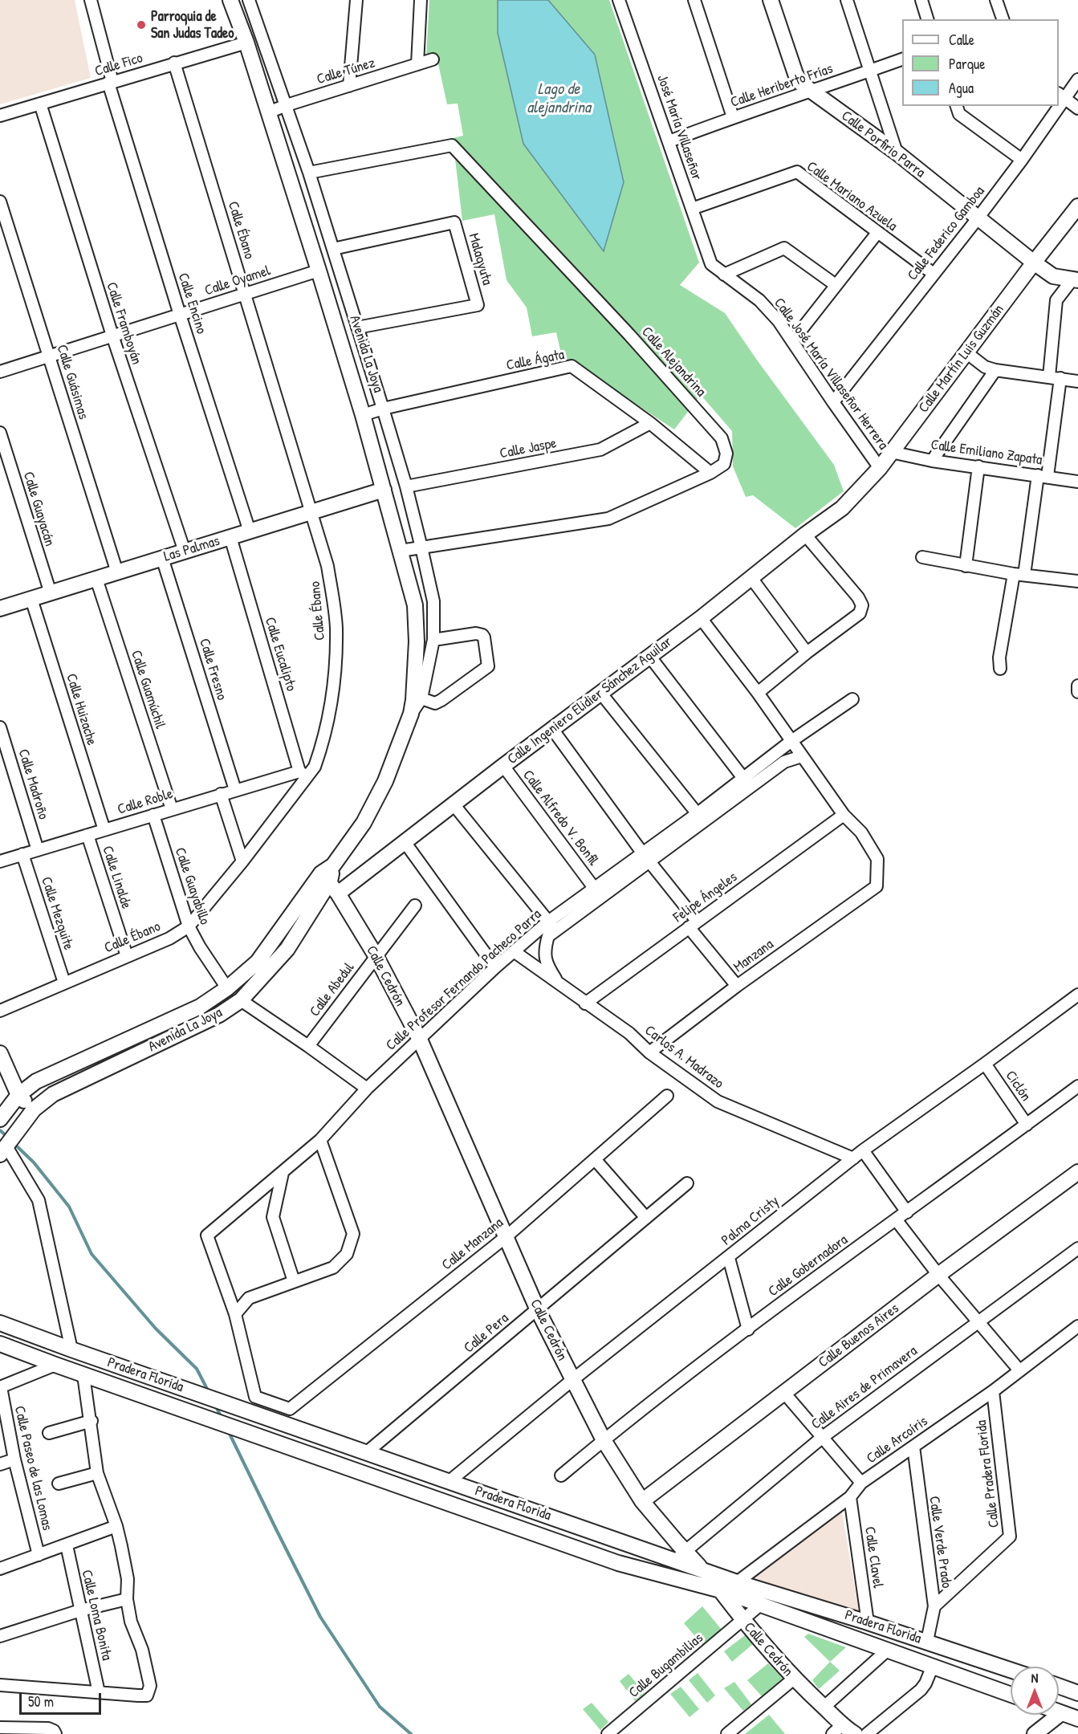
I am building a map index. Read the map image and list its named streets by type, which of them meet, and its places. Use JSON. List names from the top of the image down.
{
  "streets": {
    "main road": [
      "Calle Porfirio Parra",
      "Avenida La Joya",
      "Calle Martín Luis Guzmán",
      "Las Palmas",
      "Calle Ingeniero Elidier Sánchez Aguilar",
      "Calle Cedrón",
      "Calle Buenos Aires",
      "Pradera Florida"
    ],
    "street": [
      "Calle Fico",
      "Calle Túnez",
      "Calle Heriberto Frías",
      "José María Villaseñor",
      "Calle Mariano Azuela",
      "Calle Ébano",
      "Calle Federico Gamboa",
      "Malaqyuta",
      "Calle Oyamel",
      "Calle Encino",
      "Calle Framboyán",
      "Calle Ágata",
      "Calle Alejandrina",
      "Calle José María Villaseñor Herrera",
      "Calle Guásimas",
      "Calle Jaspe",
      "Calle Emiliano Zapata",
      "Calle Guayacán",
      "Calle Eucalipto",
      "Calle Fresno",
      "Calle Guamúchil",
      "Calle Huizache",
      "Calle Madroño",
      "Calle Roble",
      "Calle Alfredo V. Bonfil",
      "Calle Linalde",
      "Calle Guayabillo",
      "Felipe Ángeles",
      "Calle Mezquite",
      "Manzana",
      "Calle Profesor Fernando Pacheco Parra",
      "Calle Abedul",
      "Carlos A. Madrazo",
      "Ciclón",
      "Palma Cristy",
      "Calle Manzana",
      "Calle Gobernadora",
      "Calle Pera",
      "Calle Aires de Primavera",
      "Calle Arcoíris",
      "Calle Paseo de las Lomas",
      "Calle Pradera Florida",
      "Calle Verde Prado",
      "Calle Clavel",
      "Calle Loma Bonita",
      "Calle Bugambilias"
    ]
  },
  "crossings": [
    ["Calle Fico", "Calle Ébano"],
    ["Calle Fico", "Calle Encino"],
    ["Calle Fico", "Calle Framboyán"],
    ["Calle Fico", "Avenida La Joya"],
    ["Calle Túnez", "Avenida La Joya"],
    ["Calle Heriberto Frías", "José María Villaseñor"],
    ["Calle Heriberto Frías", "Calle Porfirio Parra"],
    ["José María Villaseñor", "Calle Mariano Azuela"],
    ["José María Villaseñor", "Calle José María Villaseñor Herrera"],
    ["Calle Porfirio Parra", "Calle Federico Gamboa"],
    ["Calle Porfirio Parra", "Calle Martín Luis Guzmán"],
    ["Calle Mariano Azuela", "Calle Federico Gamboa"],
    ["Calle Ébano", "Calle Oyamel"],
    ["Calle Ébano", "Las Palmas"],
    ["Calle Ébano", "Calle Eucalipto"],
    ["Calle Ébano", "Calle Roble"],
    ["Calle Ébano", "Calle Linalde"],
    ["Calle Ébano", "Calle Guayabillo"],
    ["Calle Ébano", "Calle Mezquite"],
    ["Calle Federico Gamboa", "Calle José María Villaseñor Herrera"],
    ["Malaqyuta", "Avenida La Joya"],
    ["Calle Oyamel", "Calle Encino"],
    ["Calle Oyamel", "Calle Framboyán"],
    ["Calle Oyamel", "Avenida La Joya"],
    ["Calle Oyamel", "Calle Guásimas"],
    ["Calle Encino", "Las Palmas"],
    ["Calle Framboyán", "Las Palmas"],
    ["Avenida La Joya", "Calle Ágata"],
    ["Avenida La Joya", "Calle Alejandrina"],
    ["Avenida La Joya", "Calle Jaspe"],
    ["Avenida La Joya", "Las Palmas"],
    ["Avenida La Joya", "Calle Ingeniero Elidier Sánchez Aguilar"],
    ["Avenida La Joya", "Calle Guayabillo"],
    ["Avenida La Joya", "Calle Cedrón"],
    ["Calle Martín Luis Guzmán", "Calle José María Villaseñor Herrera"],
    ["Calle Martín Luis Guzmán", "Calle Emiliano Zapata"],
    ["Calle Martín Luis Guzmán", "Calle Ingeniero Elidier Sánchez Aguilar"],
    ["Calle Ágata", "Calle Alejandrina"],
    ["Calle Ágata", "Calle Jaspe"],
    ["Calle Guásimas", "Las Palmas"],
    ["Calle Guayacán", "Las Palmas"],
    ["Las Palmas", "Calle Eucalipto"],
    ["Las Palmas", "Calle Fresno"],
    ["Las Palmas", "Calle Guamúchil"],
    ["Las Palmas", "Calle Huizache"],
    ["Calle Eucalipto", "Calle Roble"],
    ["Calle Fresno", "Calle Roble"],
    ["Calle Guamúchil", "Calle Roble"],
    ["Calle Ingeniero Elidier Sánchez Aguilar", "Calle Alfredo V. Bonfil"],
    ["Calle Ingeniero Elidier Sánchez Aguilar", "Calle Cedrón"],
    ["Calle Huizache", "Calle Roble"],
    ["Calle Madroño", "Calle Roble"],
    ["Calle Roble", "Calle Linalde"],
    ["Calle Roble", "Calle Guayabillo"],
    ["Calle Roble", "Calle Mezquite"],
    ["Calle Alfredo V. Bonfil", "Calle Profesor Fernando Pacheco Parra"],
    ["Felipe Ángeles", "Manzana"],
    ["Felipe Ángeles", "Carlos A. Madrazo"],
    ["Manzana", "Carlos A. Madrazo"],
    ["Calle Cedrón", "Calle Profesor Fernando Pacheco Parra"],
    ["Calle Cedrón", "Calle Abedul"],
    ["Calle Cedrón", "Palma Cristy"],
    ["Calle Cedrón", "Calle Manzana"],
    ["Calle Cedrón", "Calle Gobernadora"],
    ["Calle Cedrón", "Calle Pera"],
    ["Calle Cedrón", "Calle Buenos Aires"],
    ["Calle Cedrón", "Pradera Florida"],
    ["Calle Cedrón", "Calle Aires de Primavera"],
    ["Calle Cedrón", "Calle Bugambilias"],
    ["Calle Profesor Fernando Pacheco Parra", "Carlos A. Madrazo"],
    ["Calle Profesor Fernando Pacheco Parra", "Calle Manzana"],
    ["Carlos A. Madrazo", "Palma Cristy"],
    ["Ciclón", "Palma Cristy"],
    ["Ciclón", "Calle Gobernadora"],
    ["Palma Cristy", "Pradera Florida"],
    ["Calle Pera", "Pradera Florida"],
    ["Pradera Florida", "Calle Aires de Primavera"],
    ["Pradera Florida", "Calle Arcoíris"],
    ["Pradera Florida", "Calle Verde Prado"],
    ["Pradera Florida", "Calle Clavel"],
    ["Pradera Florida", "Calle Bugambilias"],
    ["Calle Arcoíris", "Calle Pradera Florida"],
    ["Calle Arcoíris", "Calle Verde Prado"],
    ["Calle Arcoíris", "Calle Clavel"],
    ["Calle Paseo de las Lomas", "Calle Loma Bonita"],
    ["Calle Pradera Florida", "Calle Verde Prado"]
  ],
  "water": ["Lago de alejandrina"],
  "places": ["Parroquia de San Judas Tadeo"],
  "legend": ["Calle", "Parque", "Agua"],
  "scale_bar": "50 m",
  "north": "top"
}
